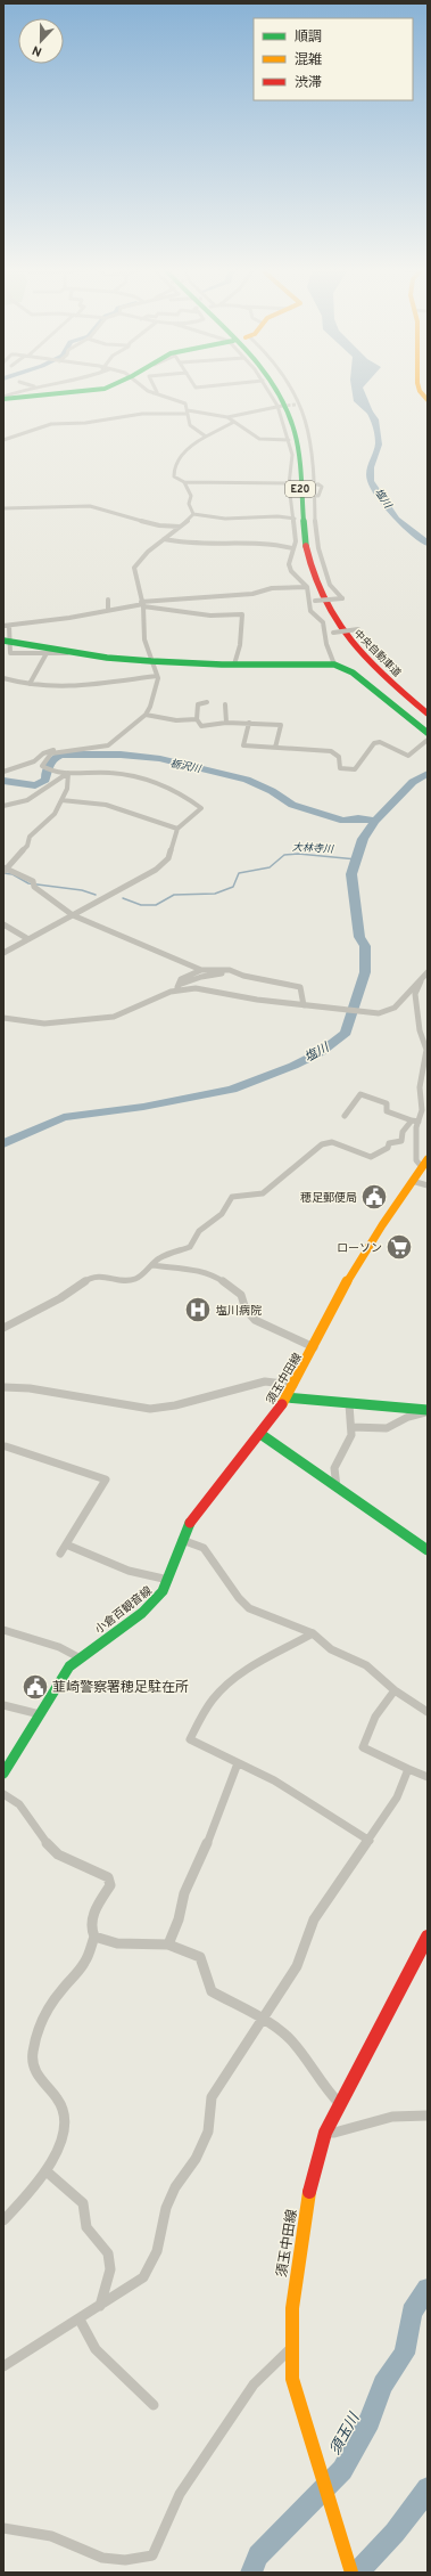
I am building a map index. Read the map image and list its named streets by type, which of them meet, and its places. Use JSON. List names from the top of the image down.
{
  "streets": {
    "main road": [
      "E20",
      "中央自動車道",
      "須玉中田線",
      "小倉百観音線"
    ]
  },
  "crossings": [
    ["須玉中田線", "小倉百観音線"]
  ],
  "water": [
    "塩川",
    "栃沢川",
    "大林寺川",
    "須玉川"
  ],
  "places": {
    "public building": ["穂足郵便局", "韮崎警察署穂足駐在所"],
    "supermarket": ["ローソン"],
    "hospital": ["塩川病院"]
  },
  "legend": ["順調", "混雑", "渋滞"],
  "north": "bottom"
}
